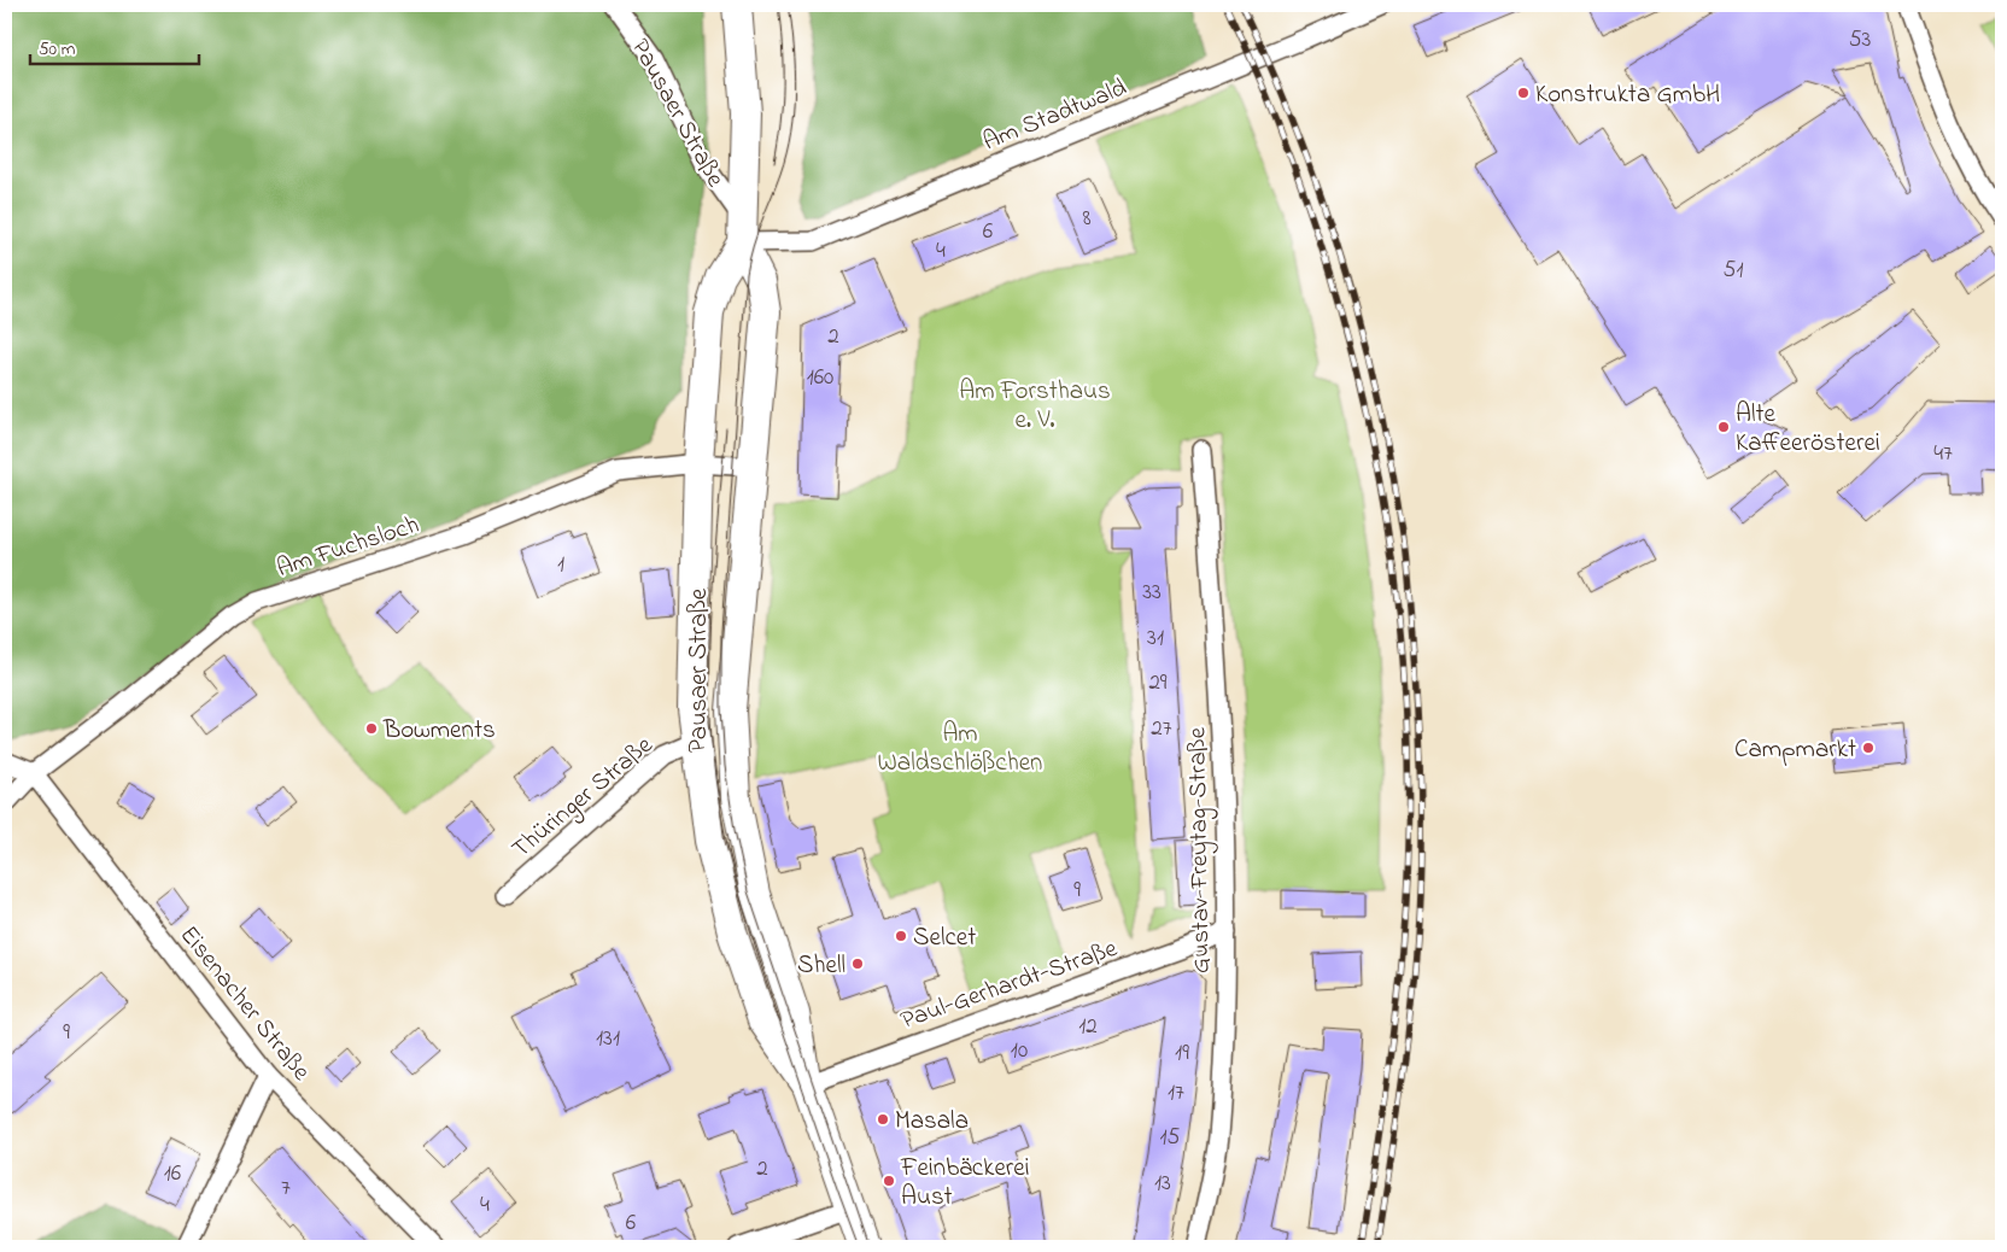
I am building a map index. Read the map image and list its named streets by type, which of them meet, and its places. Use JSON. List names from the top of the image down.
{
  "streets": {
    "main road": ["Pausaer Straße"],
    "street": [
      "Am Stadtwald",
      "Am Fuchsloch",
      "Thüringer Straße",
      "Gustav-Freytag-Straße",
      "Paul-Gerhardt-Straße",
      "Eisenacher Straße"
    ]
  },
  "crossings": [
    ["Pausaer Straße", "Am Stadtwald"],
    ["Pausaer Straße", "Am Fuchsloch"],
    ["Pausaer Straße", "Thüringer Straße"],
    ["Pausaer Straße", "Paul-Gerhardt-Straße"],
    ["Am Fuchsloch", "Eisenacher Straße"],
    ["Gustav-Freytag-Straße", "Paul-Gerhardt-Straße"]
  ],
  "parks": ["Am Forsthaus e. V.", "Am Waldschlößchen"],
  "places": [
    "Konstrukta GmbH",
    "Alte Kaffeerösterei",
    "Bowments",
    "Campmarkt",
    "Selcet",
    "Shell",
    "Masala",
    "Feinbäckerei Aust"
  ],
  "house_numbers": [
    "53",
    "8",
    "6",
    "4",
    "51",
    "2",
    "160",
    "47",
    "1",
    "33",
    "31",
    "29",
    "27",
    "9",
    "12",
    "9",
    "131",
    "10",
    "19",
    "17",
    "15",
    "2",
    "16",
    "13",
    "7",
    "4",
    "6"
  ],
  "scale_bar": "50 m"
}
